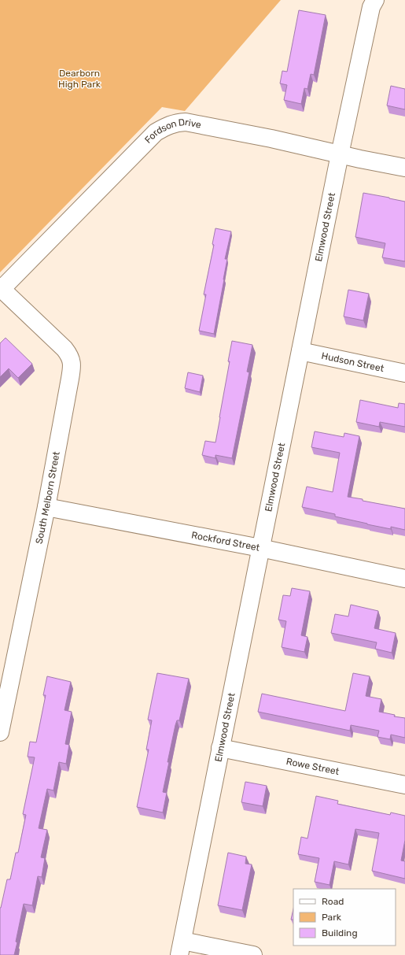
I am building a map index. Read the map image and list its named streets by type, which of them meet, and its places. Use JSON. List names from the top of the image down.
{
  "streets": {
    "street": [
      "Fordson Drive",
      "Elmwood Street",
      "Hudson Street",
      "South Melborn Street",
      "Rockford Street",
      "Rowe Street"
    ]
  },
  "crossings": [
    ["Fordson Drive", "Elmwood Street"],
    ["Fordson Drive", "South Melborn Street"],
    ["Elmwood Street", "Hudson Street"],
    ["Elmwood Street", "Rockford Street"],
    ["Elmwood Street", "Rowe Street"],
    ["South Melborn Street", "Rockford Street"]
  ],
  "parks": ["Dearborn High Park"],
  "legend": ["Road", "Park", "Building"]
}
